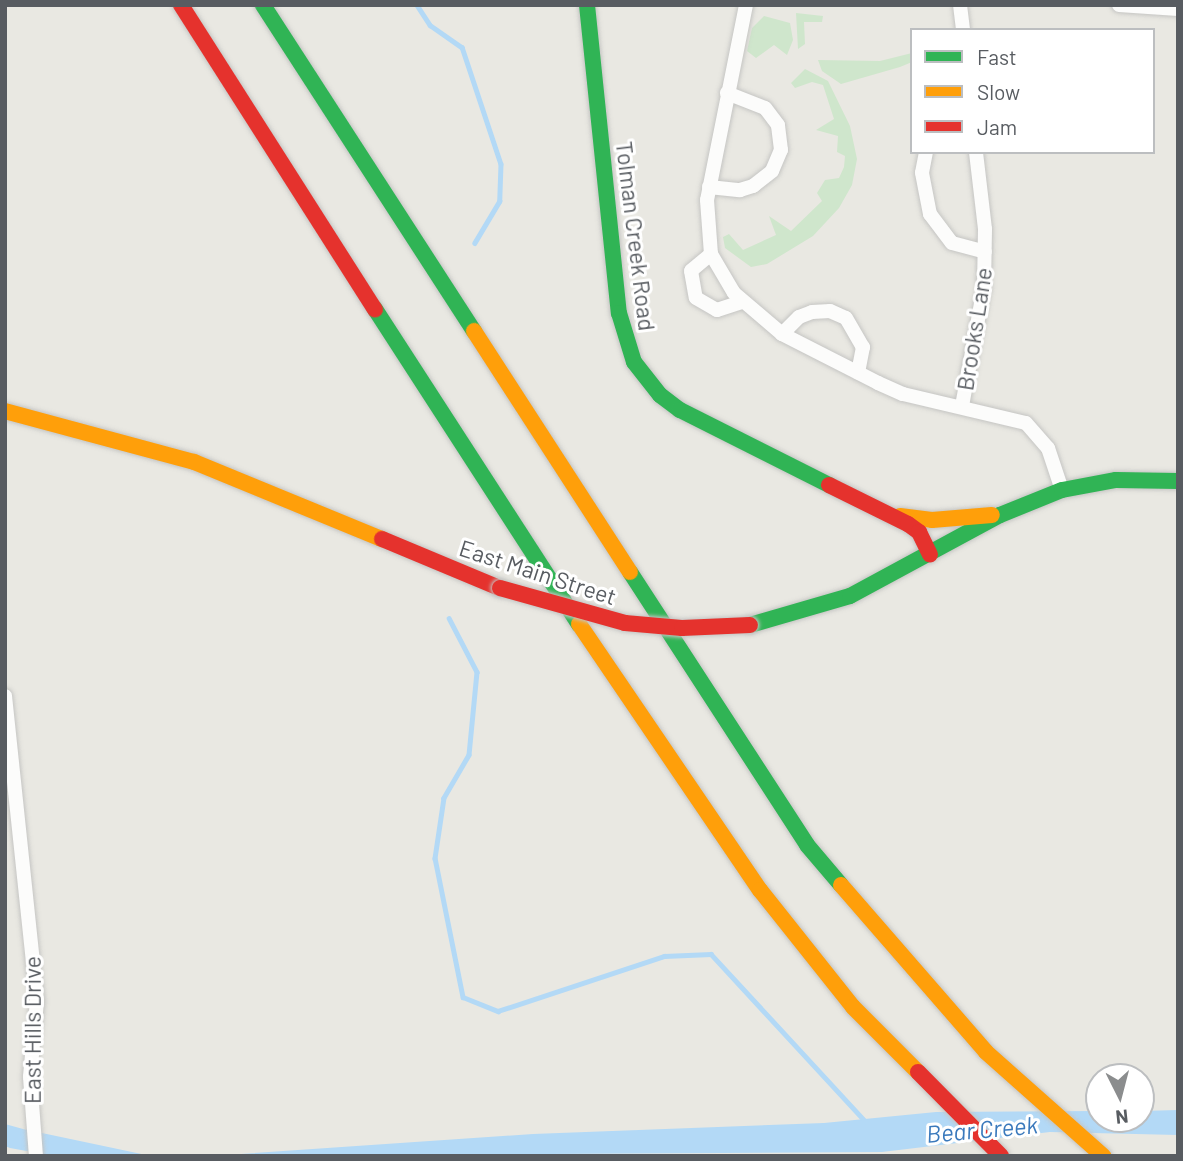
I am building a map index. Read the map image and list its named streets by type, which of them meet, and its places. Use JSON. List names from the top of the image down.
{
  "streets": {
    "main road": ["Tolman Creek Road", "East Main Street"],
    "street": ["Brooks Lane", "East Hills Drive"]
  },
  "crossings": [
    ["Tolman Creek Road", "East Main Street"]
  ],
  "water": ["Bear Creek"],
  "legend": ["Fast", "Slow", "Jam"],
  "north": "bottom"
}
